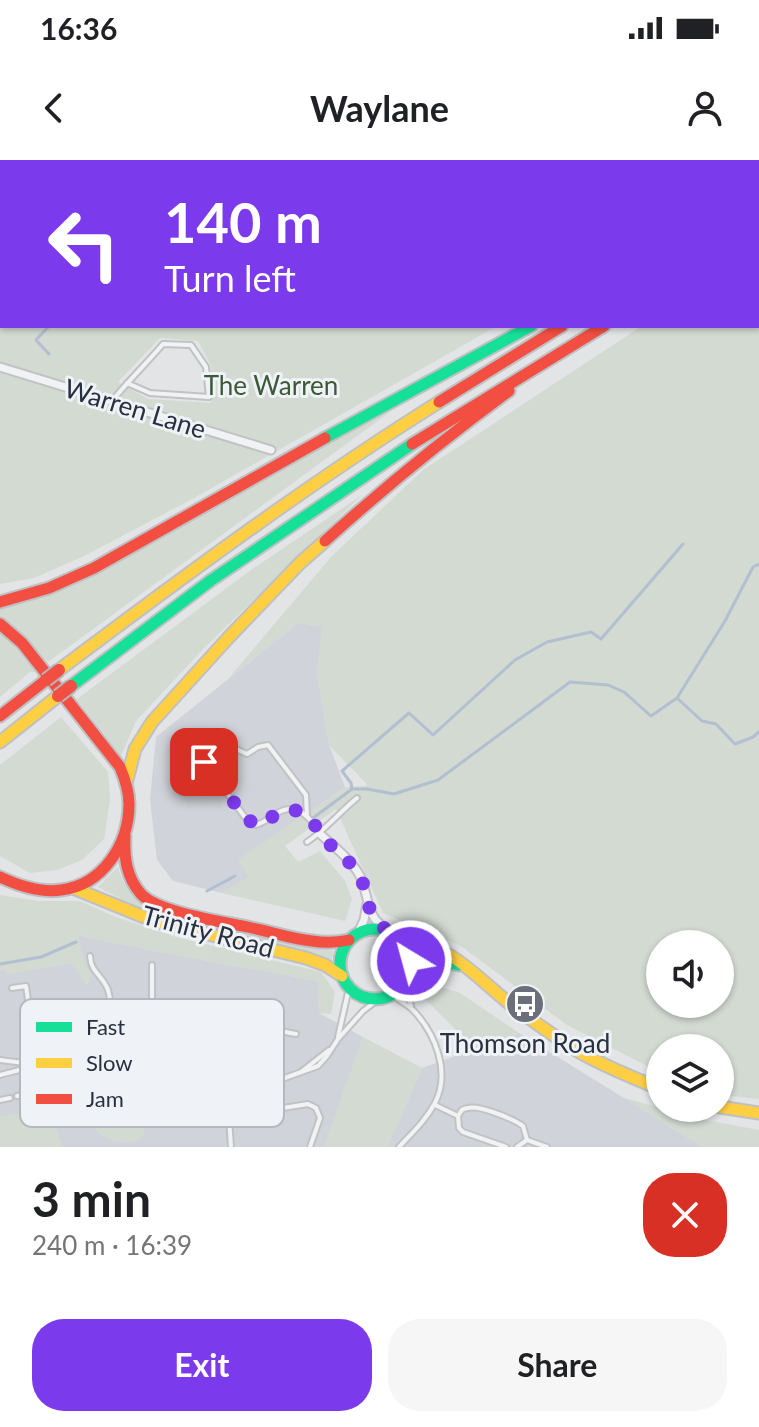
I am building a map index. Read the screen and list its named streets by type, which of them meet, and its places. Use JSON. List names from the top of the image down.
{
  "streets": {
    "main road": ["Trinity Road"],
    "street": ["Warren Lane"]
  },
  "parks": ["The Warren"],
  "places": {
    "bus stop": ["Thomson Road"]
  },
  "legend": ["Fast", "Slow", "Jam"],
  "page": {
    "status": "16:36",
    "header": "Waylane",
    "turn": ["140 m", "Turn left"],
    "heading": ["3 min", "240 m · 16:39"],
    "buttons": ["Exit", "Share"]
  }
}
